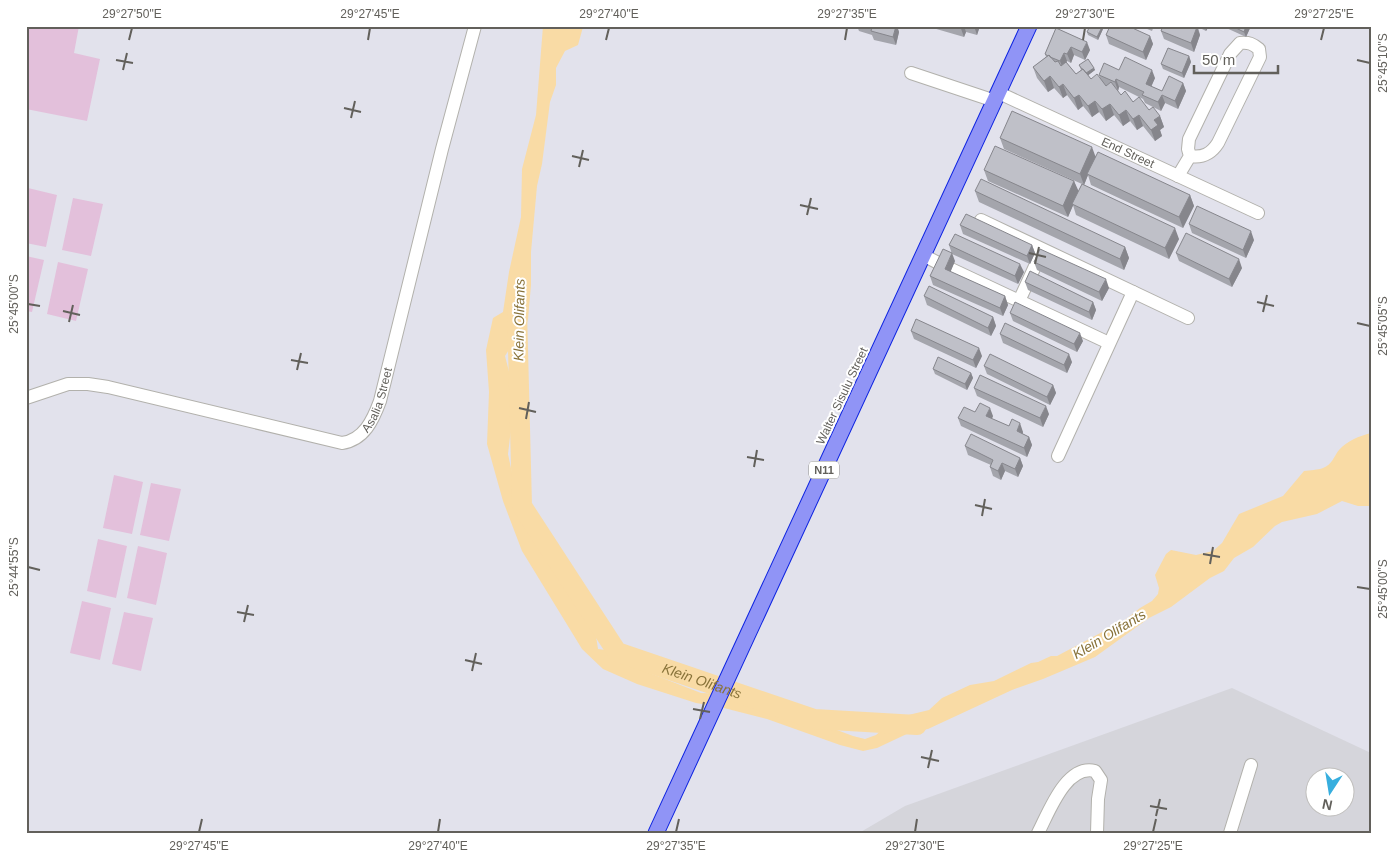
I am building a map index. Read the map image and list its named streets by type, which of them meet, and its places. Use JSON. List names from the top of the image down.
{
  "streets": {
    "highway": ["Walter Sisulu Street", "N11"],
    "street": ["End Street", "Asalia Street"]
  },
  "crossings": [
    ["End Street", "Walter Sisulu Street"]
  ],
  "water": ["Klein Olifants"],
  "scale_bar": "50 m",
  "north": "bottom",
  "coordinates": [
    "29°27'50\"E",
    "29°27'45\"E",
    "29°27'40\"E",
    "29°27'35\"E",
    "29°27'30\"E",
    "29°27'25\"E",
    "25°45'10\"S",
    "25°45'00\"S",
    "25°45'05\"S",
    "25°44'55\"S"
  ]
}
